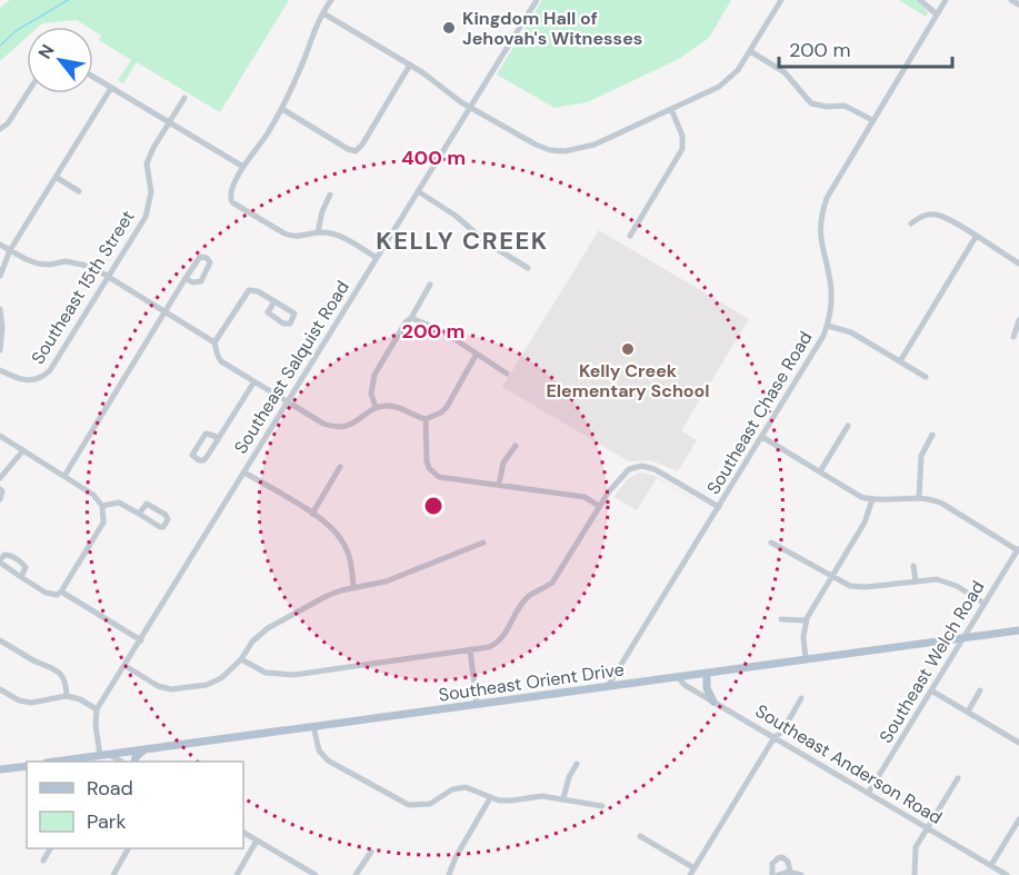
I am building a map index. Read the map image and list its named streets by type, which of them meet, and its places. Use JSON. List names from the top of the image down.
{
  "streets": {
    "main road": ["Southeast Orient Drive"],
    "street": [
      "Southeast 15th Street",
      "Southeast Salquist Road",
      "Southeast Chase Road",
      "Southeast Welch Road",
      "Southeast Anderson Road"
    ]
  },
  "crossings": [
    ["Southeast Chase Road", "Southeast Orient Drive"],
    ["Southeast Welch Road", "Southeast Orient Drive"],
    ["Southeast Welch Road", "Southeast Anderson Road"],
    ["Southeast Orient Drive", "Southeast Anderson Road"]
  ],
  "districts": ["KELLY CREEK"],
  "places": ["Kingdom Hall of Jehovah's Witnesses", "Kelly Creek Elementary School"],
  "legend": ["Road", "Park"],
  "scale_bar": "200 m",
  "north": "top left",
  "rings": ["400 m", "200 m"]
}
